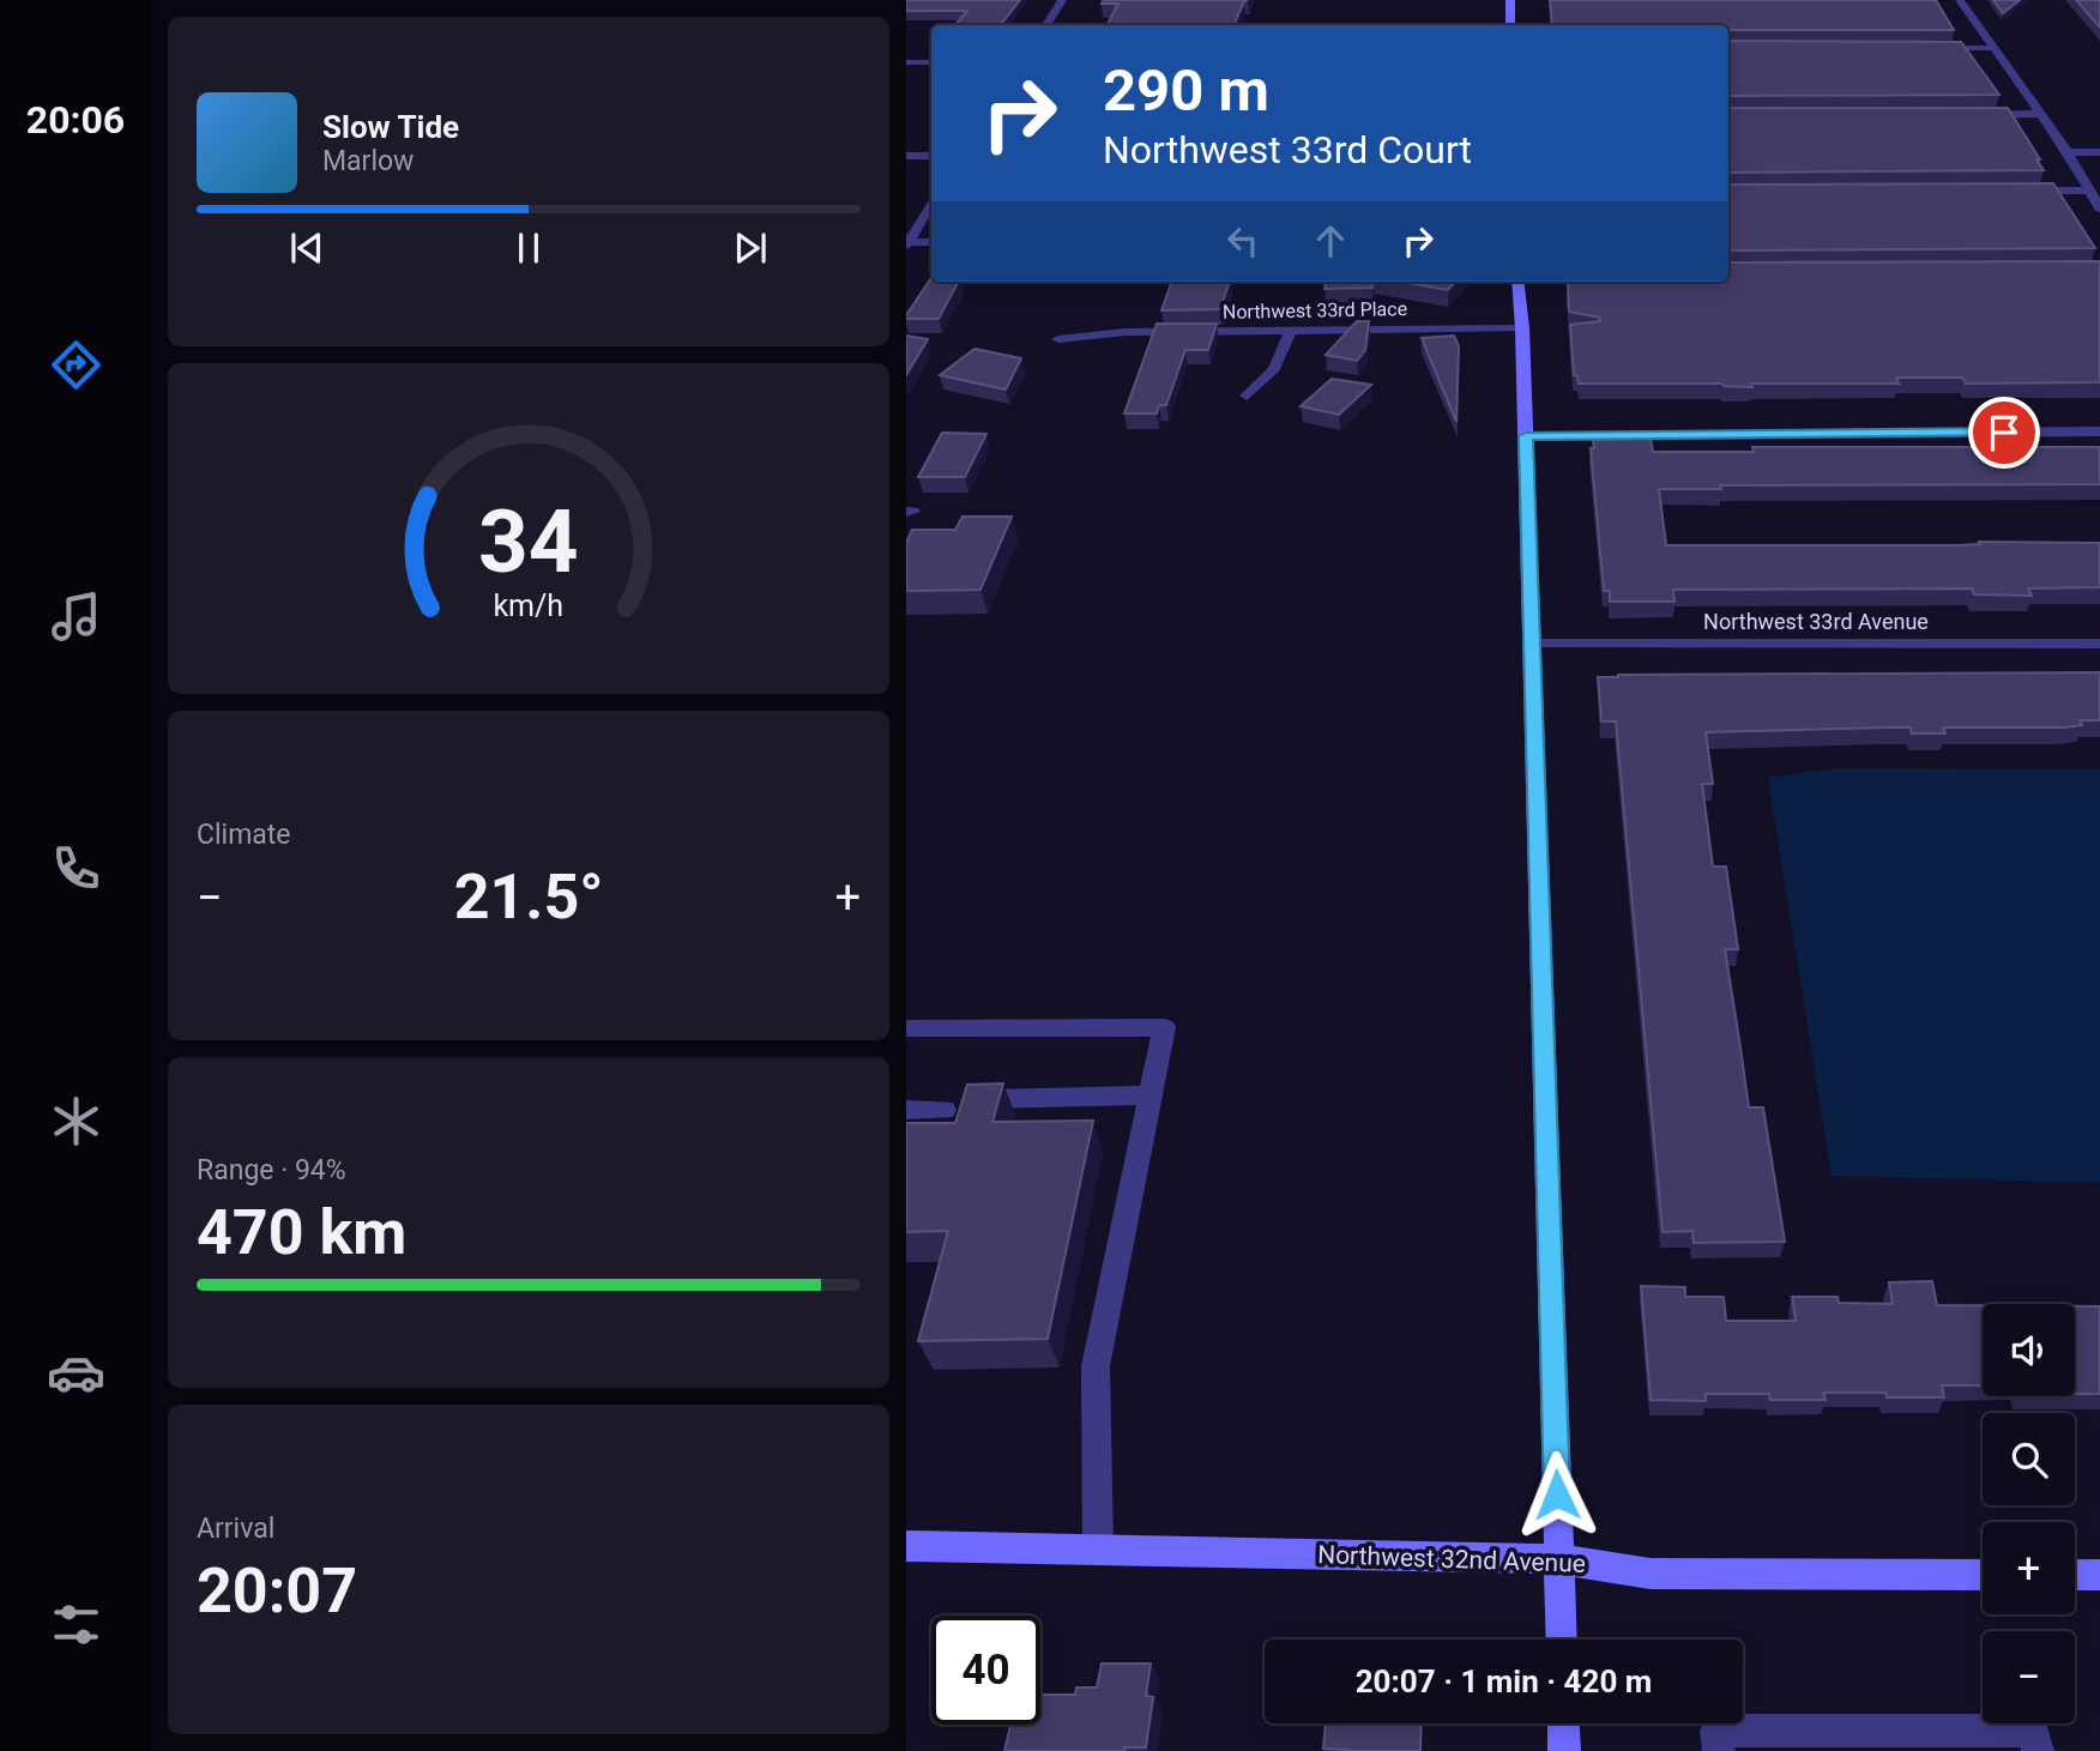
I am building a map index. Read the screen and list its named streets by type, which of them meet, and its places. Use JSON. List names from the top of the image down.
{
  "streets": {
    "street": ["Northwest 33rd Place", "Northwest 33rd Avenue", "Northwest 32nd Avenue"]
  },
  "page": {
    "tabs": "20:06",
    "turn": ["290 m", "Northwest 33rd Court"],
    "song": ["Slow Tide", "Marlow"],
    "tile": [
      "Climate",
      ["Range · 94%", "470 km"],
      ["Arrival", "20:07"]
    ],
    "heat": ["−", "21.5°", "+"],
    "map_buttons": ["+", "−"],
    "limit": "40",
    "trip": "20:07 · 1 min · 420 m",
    "gauge": ["34", "km/h"]
  }
}
